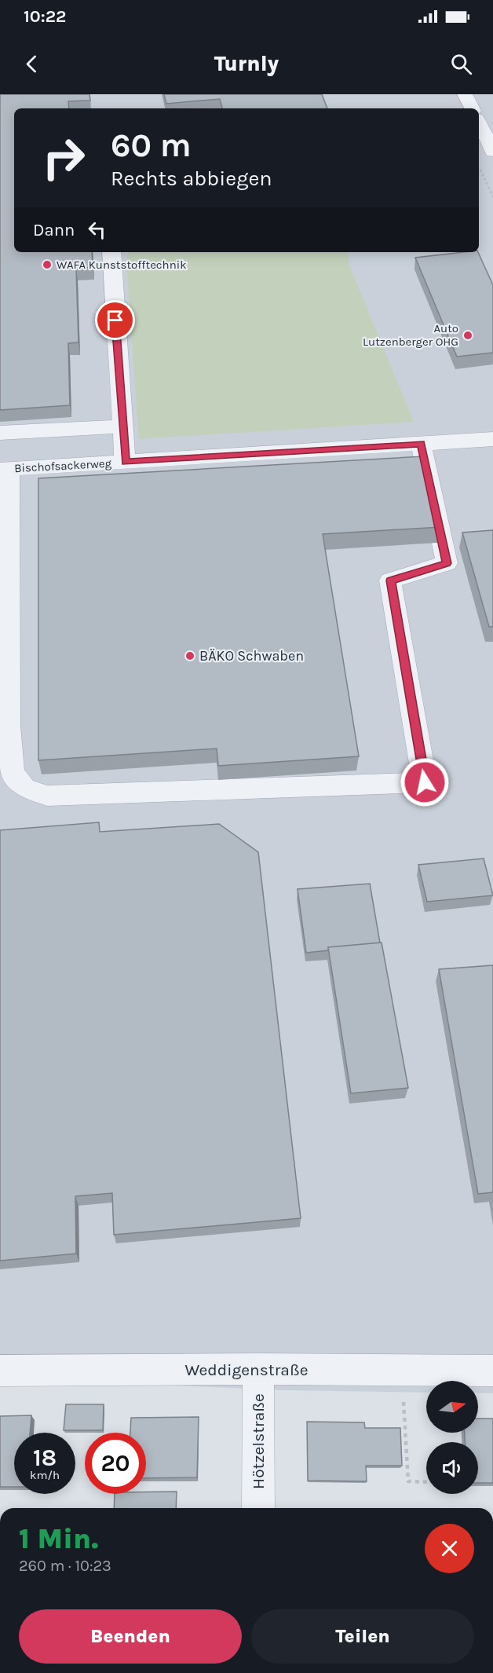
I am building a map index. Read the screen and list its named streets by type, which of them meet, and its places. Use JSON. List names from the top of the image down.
{
  "streets": {
    "street": ["Bischofsackerweg", "Weddigenstraße", "Hötzelstraße"]
  },
  "crossings": [
    ["Weddigenstraße", "Hötzelstraße"]
  ],
  "places": ["WAFA Kunststofftechnik", "Auto Lutzenberger OHG", "BÄKO Schwaben"],
  "north": "right",
  "page": {
    "status": "10:22",
    "header": "Turnly",
    "turn": ["60 m", "Rechts abbiegen"],
    "then": "Dann",
    "speed": "18 km/h",
    "limit": "20",
    "heading": ["1 Min.", "260 m · 10:23"],
    "buttons": ["Beenden", "Teilen"]
  }
}
